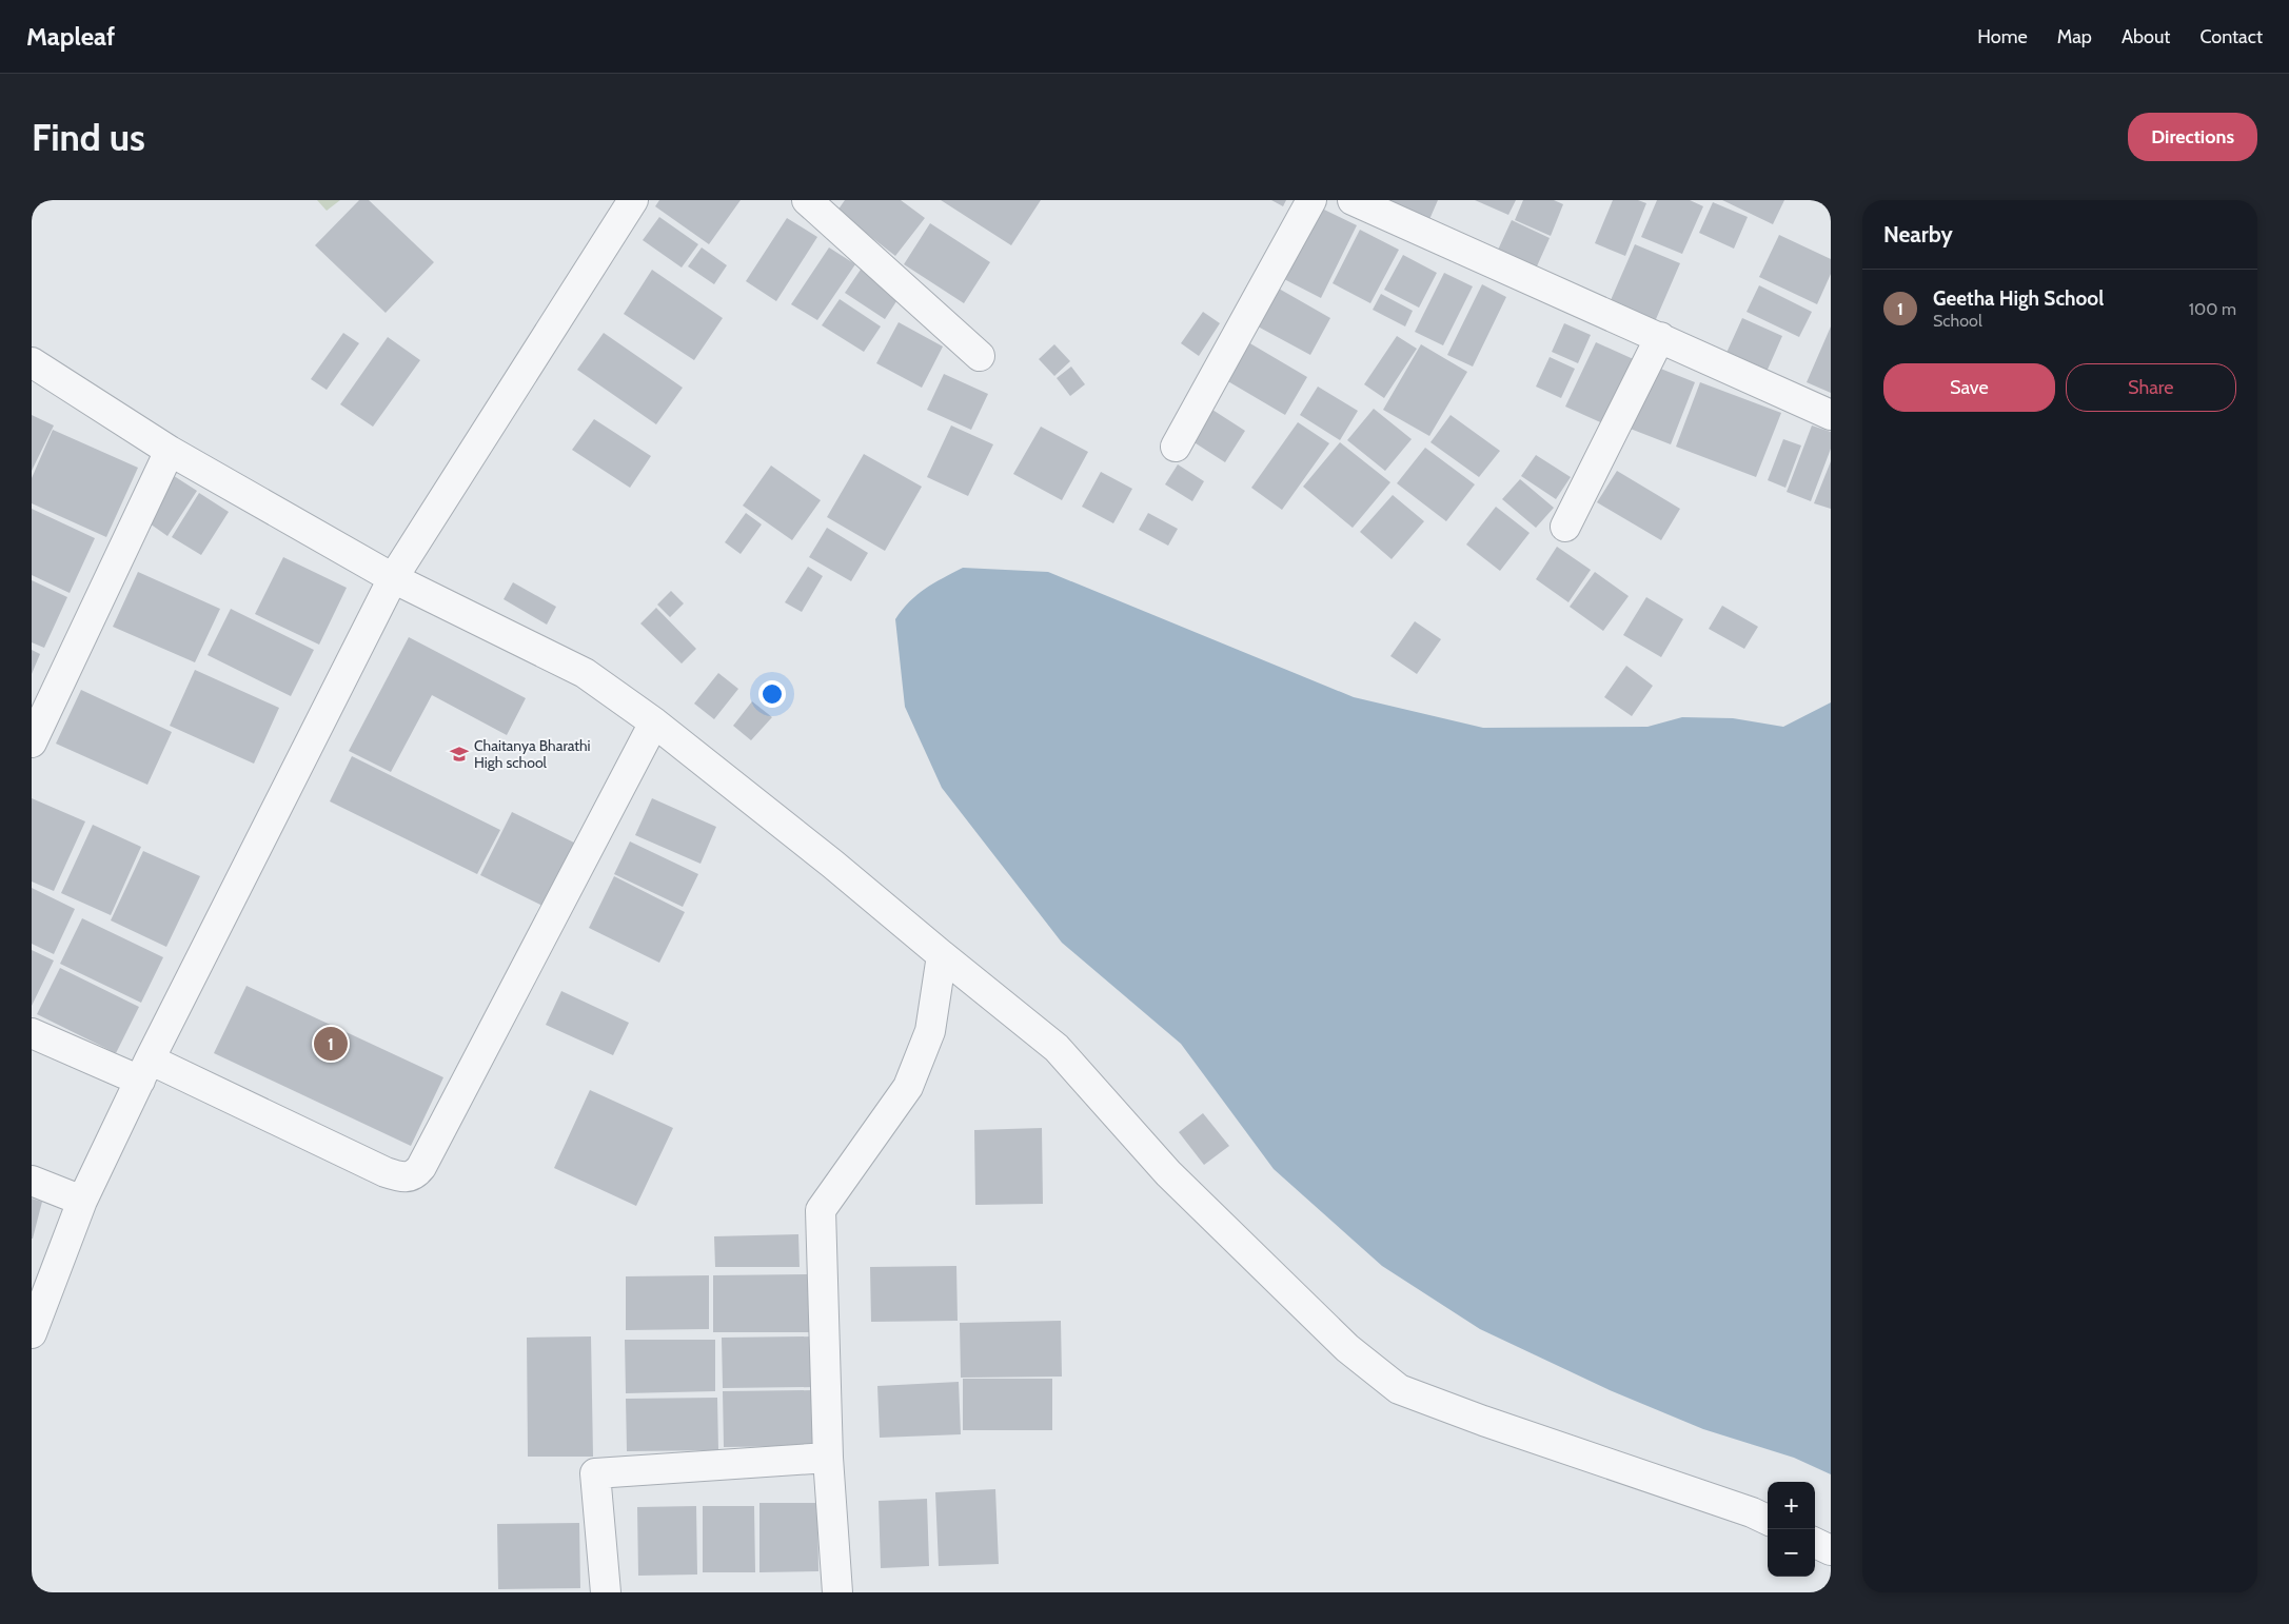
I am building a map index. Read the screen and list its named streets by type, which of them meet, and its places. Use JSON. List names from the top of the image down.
{
  "places": {
    "school or university": ["Chaitanya Bharathi High school"]
  },
  "page": {
    "header": "Mapleaf",
    "nav": [
      "Home",
      "Map",
      "About",
      "Contact"
    ],
    "buttons": [
      "Directions",
      ["Save", "Share"]
    ],
    "title": "Find us",
    "heading": "Nearby",
    "list": [
      {
        "mark": "1",
        "name": "Geetha High School",
        "note": "School",
        "value": "100 m"
      }
    ],
    "pins": "1",
    "map_buttons": ["+", "−"]
  }
}
